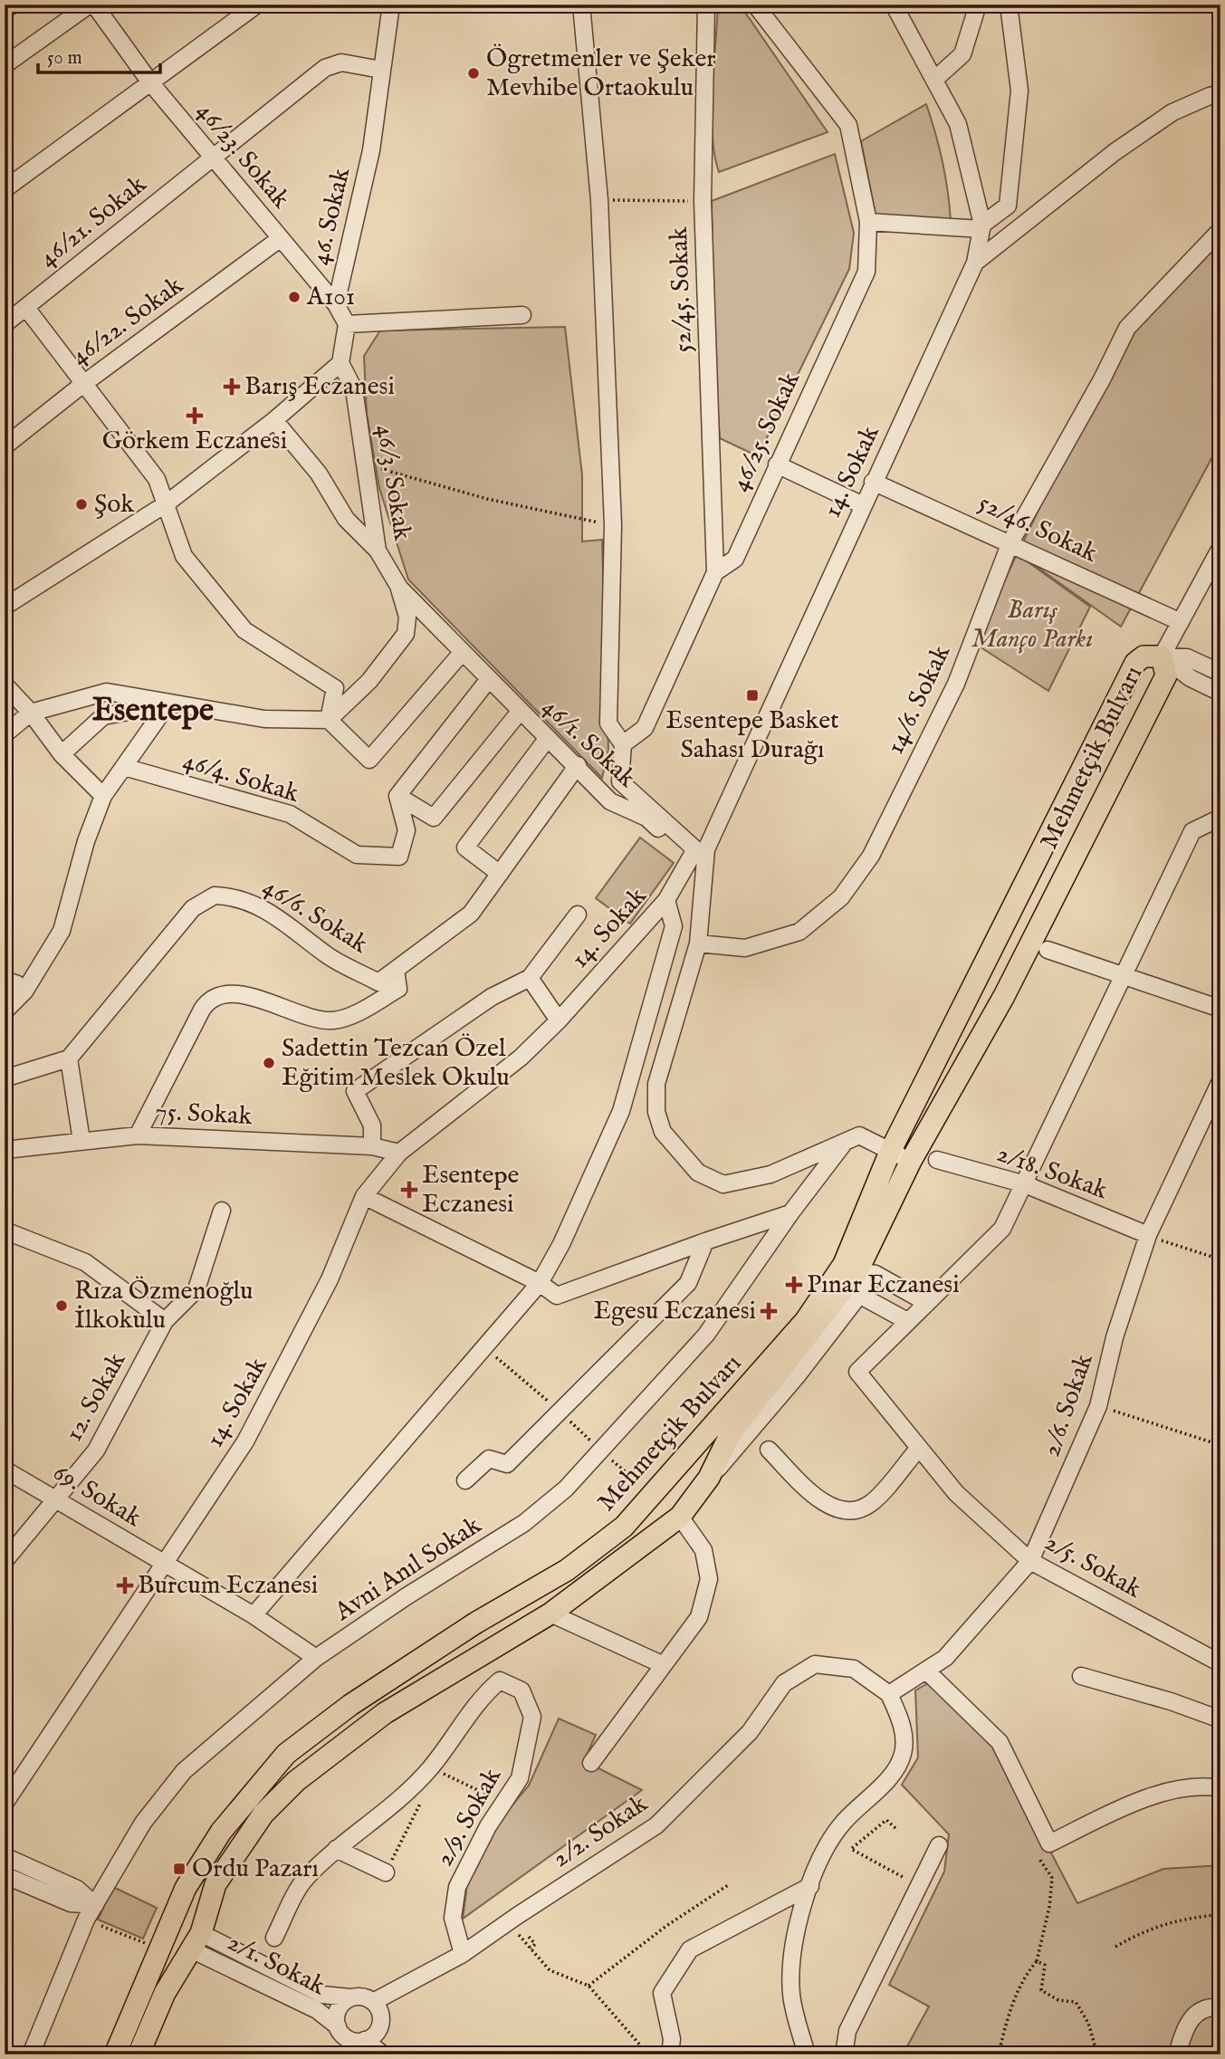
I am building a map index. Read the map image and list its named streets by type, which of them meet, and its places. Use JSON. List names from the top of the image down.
{
  "streets": {
    "main road": ["Mehmetçik Bulvarı"],
    "street": [
      "46/23. Sokak",
      "46. Sokak",
      "46/21. Sokak",
      "52/45. Sokak",
      "46/22. Sokak",
      "46/25. Sokak",
      "14. Sokak",
      "46/3. Sokak",
      "52/46. Sokak",
      "14/6. Sokak",
      "46/1. Sokak",
      "46/4. Sokak",
      "46/6. Sokak",
      "75. Sokak",
      "2/18. Sokak",
      "12. Sokak",
      "2/6. Sokak",
      "69. Sokak",
      "2/5. Sokak",
      "Avni Anıl Sokak",
      "2/9. Sokak",
      "2/2. Sokak",
      "2/1. Sokak"
    ]
  },
  "crossings": [
    ["46/23. Sokak", "46. Sokak"],
    ["46/23. Sokak", "46/21. Sokak"],
    ["46/23. Sokak", "46/22. Sokak"],
    ["46. Sokak", "46/21. Sokak"],
    ["52/45. Sokak", "46/25. Sokak"],
    ["14. Sokak", "52/46. Sokak"],
    ["14. Sokak", "46/1. Sokak"],
    ["14. Sokak", "75. Sokak"],
    ["14. Sokak", "69. Sokak"],
    ["46/3. Sokak", "46/1. Sokak"],
    ["52/46. Sokak", "14/6. Sokak"],
    ["46/1. Sokak", "46/6. Sokak"],
    ["Mehmetçik Bulvarı", "2/1. Sokak"],
    ["2/18. Sokak", "2/6. Sokak"],
    ["12. Sokak", "69. Sokak"],
    ["2/6. Sokak", "2/5. Sokak"],
    ["2/6. Sokak", "2/2. Sokak"],
    ["69. Sokak", "Avni Anıl Sokak"],
    ["2/9. Sokak", "2/2. Sokak"],
    ["2/2. Sokak", "2/1. Sokak"]
  ],
  "districts": ["Esentepe"],
  "parks": ["Barış Manço Parkı"],
  "places": {
    "other": [
      "Ögretmenler ve Şeker Mevhibe Ortaokulu",
      "A101",
      "Şok",
      "Sadettin Tezcan Özel Eğitim Meslek Okulu",
      "Rıza Özmenoğlu İlkokulu"
    ],
    "health": [
      "Barış Eczanesi",
      "Görkem Eczanesi",
      "Esentepe Eczanesi",
      "Pınar Eczanesi",
      "Egesu Eczanesi",
      "Burcum Eczanesi"
    ],
    "transit": ["Esentepe Basket Sahası Durağı", "Ordu Pazarı"]
  },
  "scale_bar": "50 m"
}
